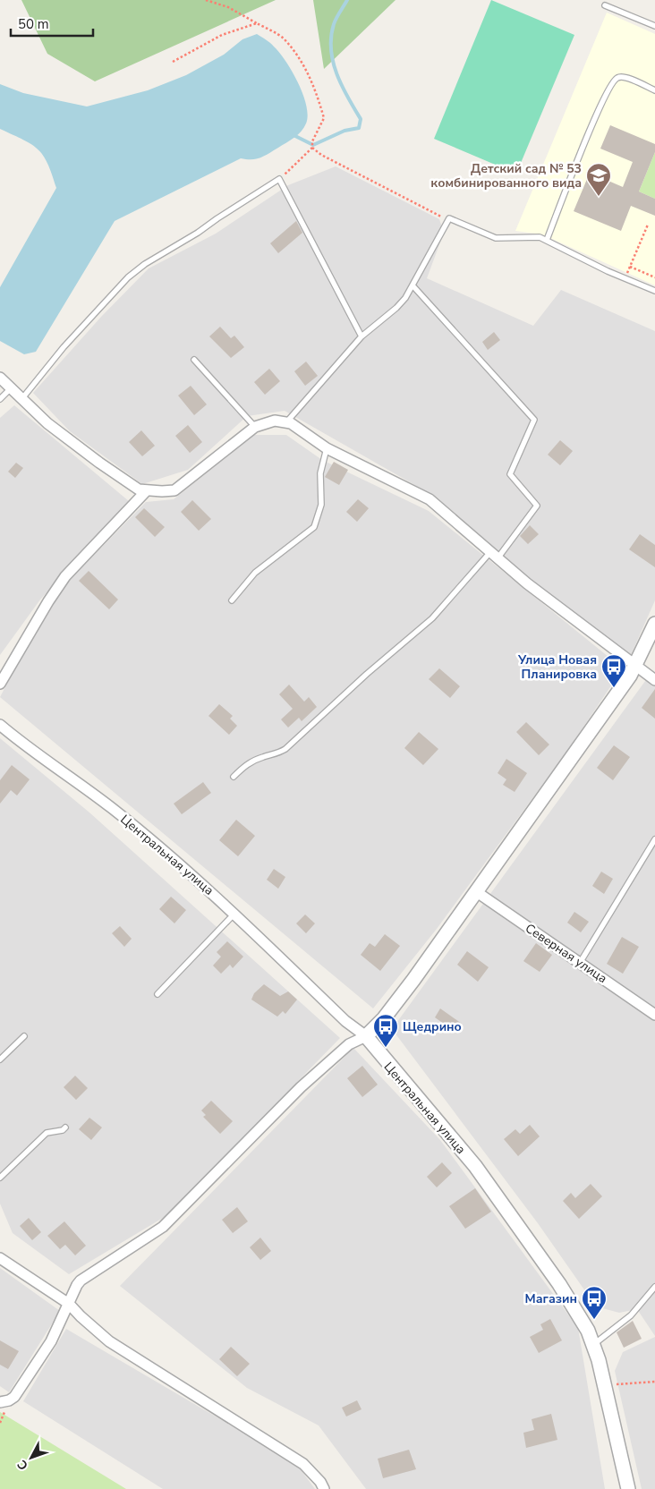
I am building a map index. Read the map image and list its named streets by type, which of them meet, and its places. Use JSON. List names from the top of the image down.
{
  "streets": {
    "street": ["Центральная улица", "Северная улица"]
  },
  "places": {
    "school or university": ["Детский сад № 53 комбинированного вида"],
    "bus stop": ["Улица Новая Планировка", "Щедрино", "Магазин"]
  },
  "scale_bar": "50 m",
  "north": "bottom left"
}
